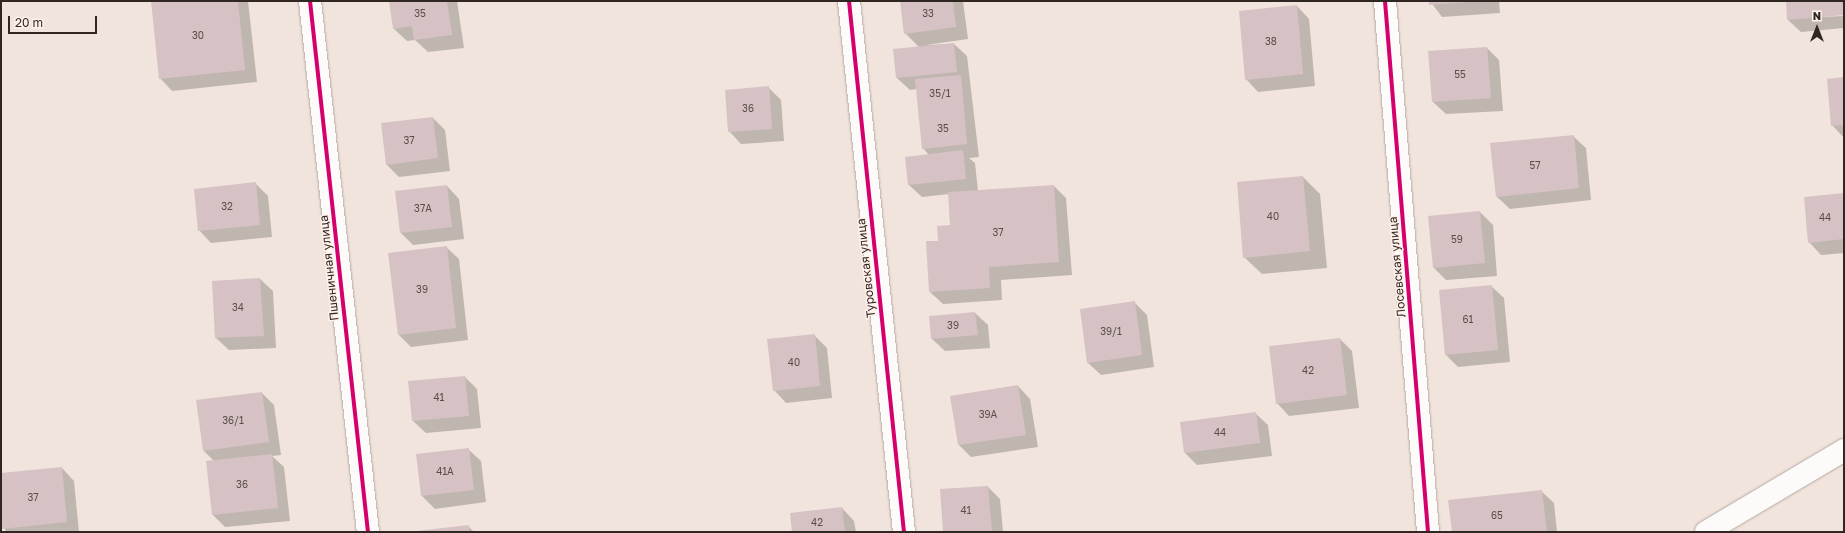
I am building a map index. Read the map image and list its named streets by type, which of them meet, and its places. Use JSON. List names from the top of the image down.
{
  "streets": {
    "street": ["Лосевская улица", "Пшеничная улица", "Туровская улица"]
  },
  "house_numbers": [
    "35",
    "33",
    "30",
    "38",
    "55",
    "35/1",
    "36",
    "35",
    "37",
    "57",
    "32",
    "37А",
    "40",
    "44",
    "37",
    "59",
    "39",
    "34",
    "61",
    "39",
    "39/1",
    "40",
    "42",
    "41",
    "39А",
    "36/1",
    "44",
    "41А",
    "36",
    "37",
    "41",
    "65",
    "42"
  ],
  "scale_bar": "20 m",
  "north": "top"
}
